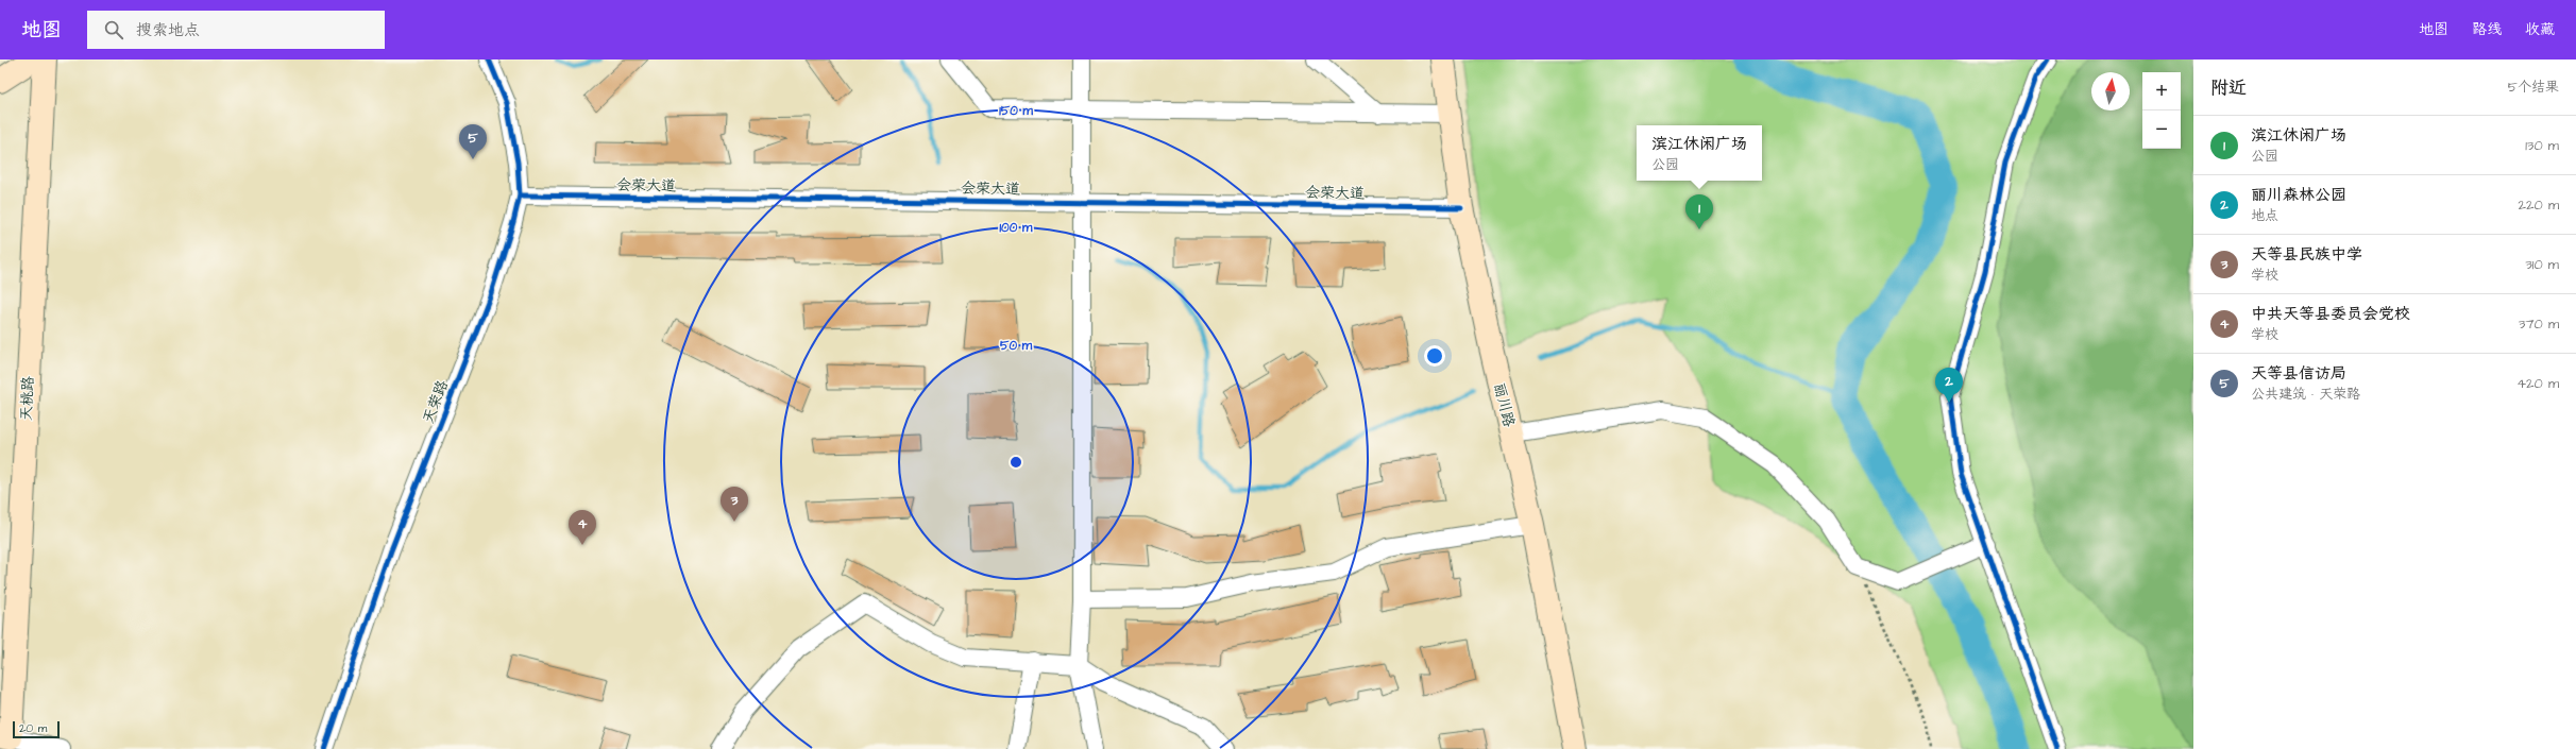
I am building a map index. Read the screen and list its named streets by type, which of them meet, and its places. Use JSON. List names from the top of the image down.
{
  "streets": {
    "street": [
      "会荣大道",
      "天桃路",
      "天荣路",
      "丽川路"
    ]
  },
  "crossings": [
    ["会荣大道", "天荣路"],
    ["会荣大道", "丽川路"]
  ],
  "scale_bar": "20 m",
  "north": "top",
  "page": {
    "header": "地图",
    "search": "搜索地点",
    "nav": ["地图", "路线", "收藏"],
    "heading": ["附近", "5个结果"],
    "map_buttons": ["+", "−"],
    "list": [
      {
        "mark": "1",
        "name": "滨江休闲广场",
        "note": "公园",
        "value": "130 m"
      },
      {
        "mark": "2",
        "name": "丽川森林公园",
        "note": "地点",
        "value": "220 m"
      },
      {
        "mark": "3",
        "name": "天等县民族中学",
        "note": "学校",
        "value": "310 m"
      },
      {
        "mark": "4",
        "name": "中共天等县委员会党校",
        "note": "学校",
        "value": "370 m"
      },
      {
        "mark": "5",
        "name": "天等县信访局",
        "note": "公共建筑 · 天荣路",
        "value": "420 m"
      }
    ],
    "pins": [
      "5",
      "1",
      "2",
      "3",
      "4"
    ],
    "popup": ["滨江休闲广场", "公园"],
    "scale": "20 m"
  },
  "rings": ["150 m", "100 m", "50 m"]
}
